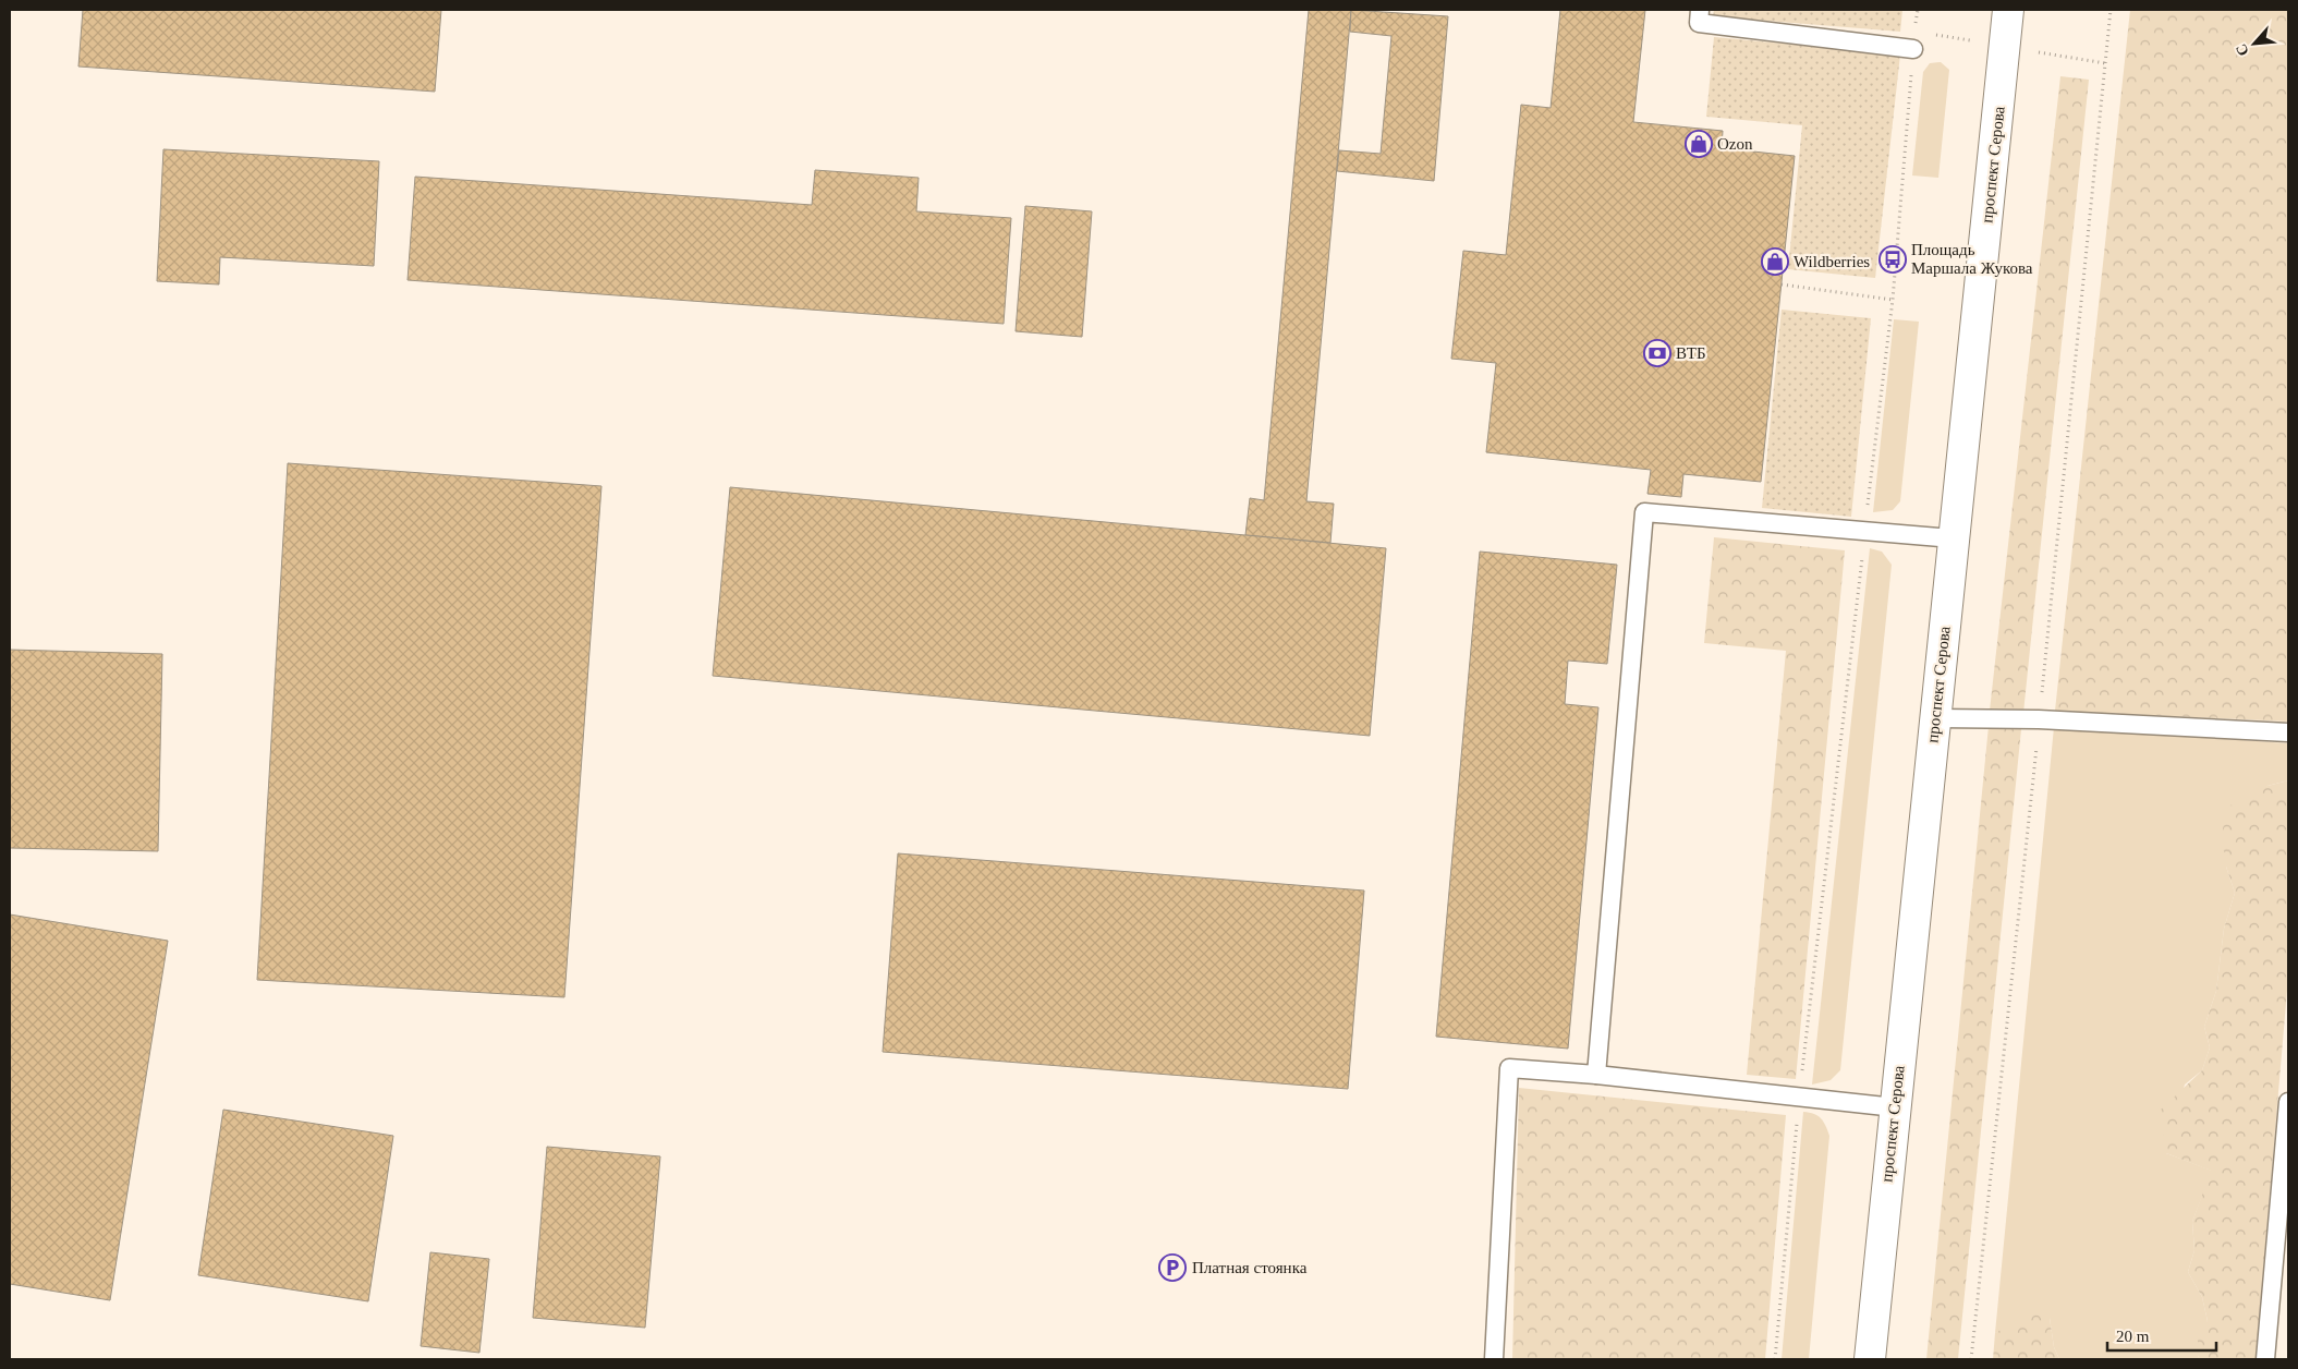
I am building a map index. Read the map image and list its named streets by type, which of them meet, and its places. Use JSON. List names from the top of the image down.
{
  "streets": {
    "main road": ["проспект Серова"]
  },
  "places": {
    "shop": ["Ozon", "Wildberries"],
    "bus stop": ["Площадь Маршала Жукова"],
    "bank": ["ВТБ"],
    "parking": ["Платная стоянка"]
  },
  "scale_bar": "20 m",
  "north": "bottom left"
}
